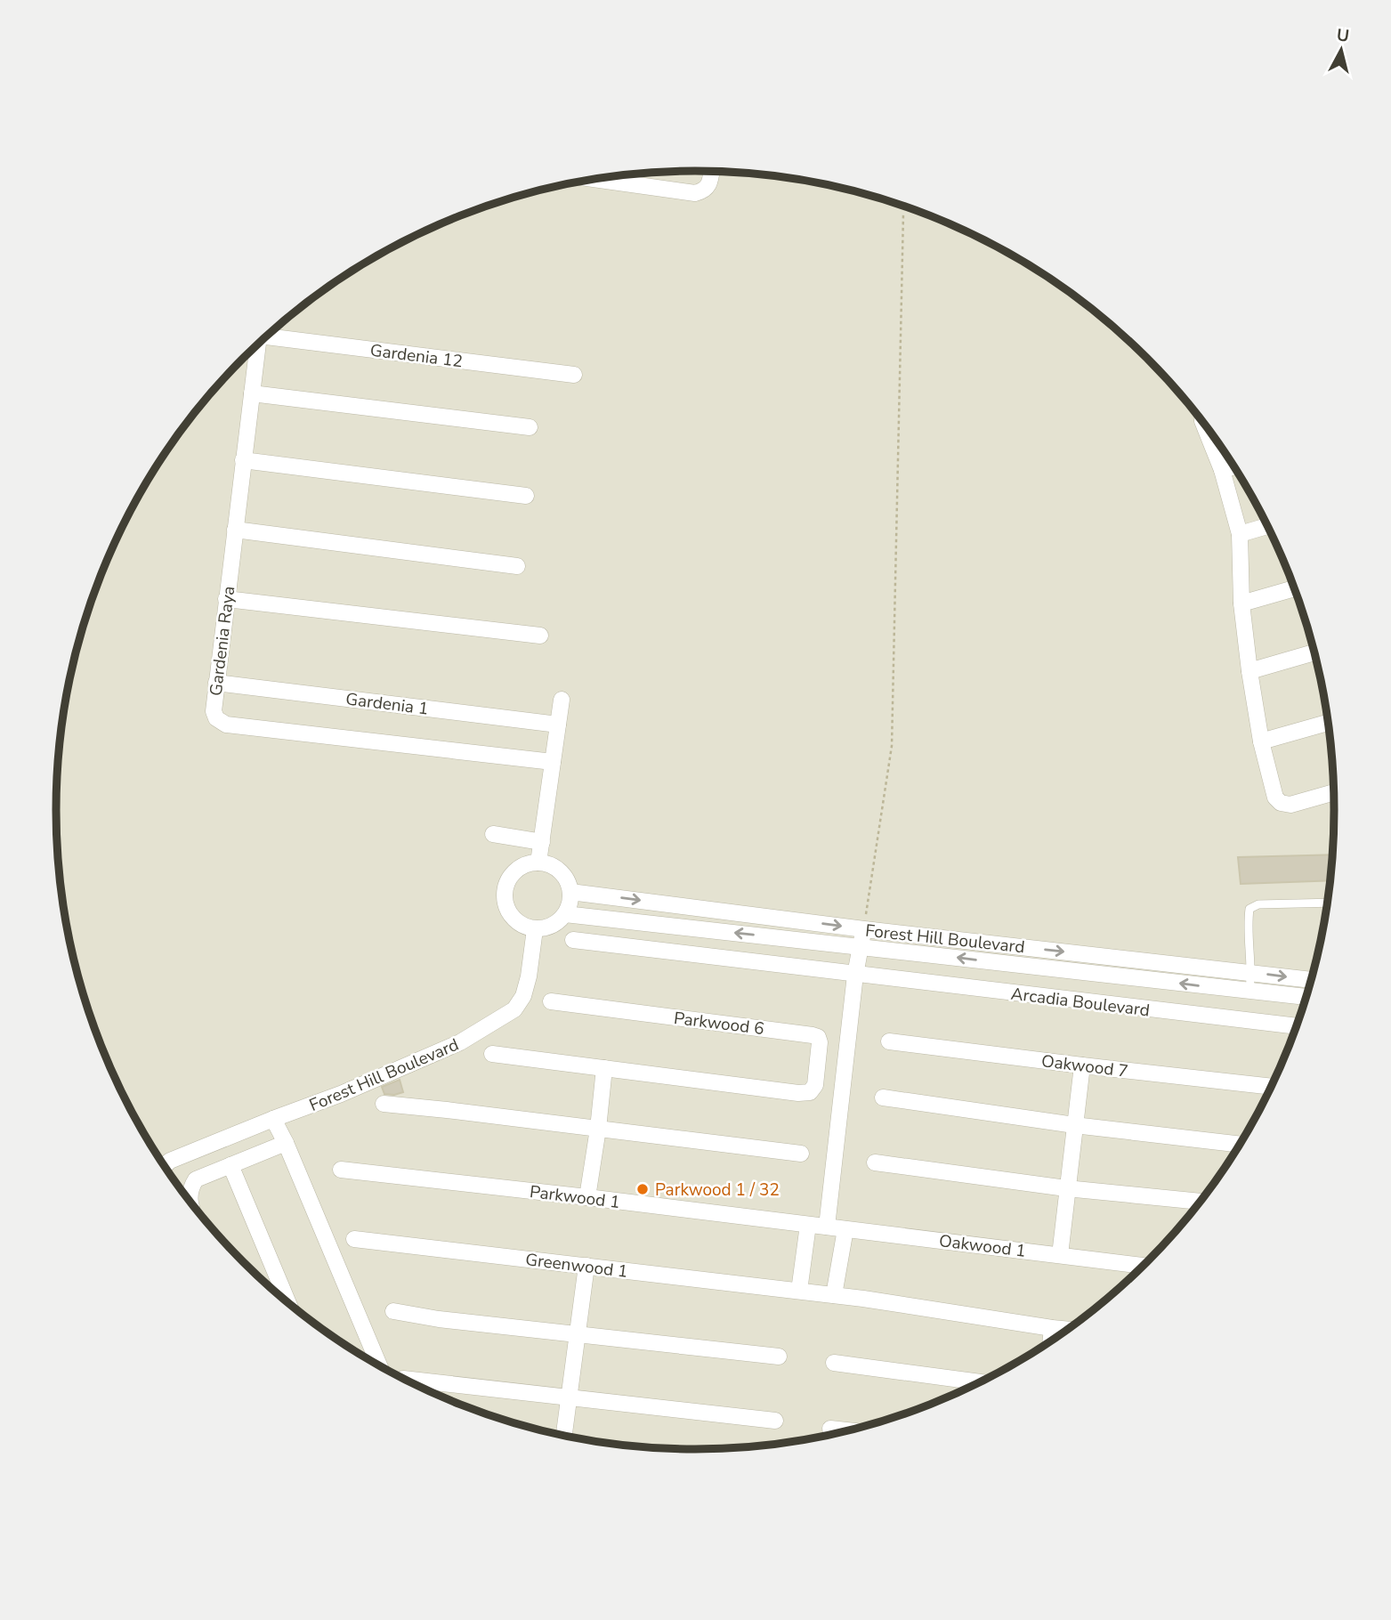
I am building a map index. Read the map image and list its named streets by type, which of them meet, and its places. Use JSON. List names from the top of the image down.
{
  "streets": {
    "street": [
      "Gardenia 12",
      "Gardenia Raya",
      "Gardenia 1",
      "Forest Hill Boulevard",
      "Arcadia Boulevard",
      "Parkwood 6",
      "Oakwood 7",
      "Parkwood 1",
      "Oakwood 1",
      "Greenwood 1"
    ]
  },
  "crossings": [
    ["Gardenia Raya", "Gardenia 1"],
    ["Parkwood 1", "Oakwood 1"]
  ],
  "places": ["Parkwood 1 / 32"],
  "north": "top"
}
